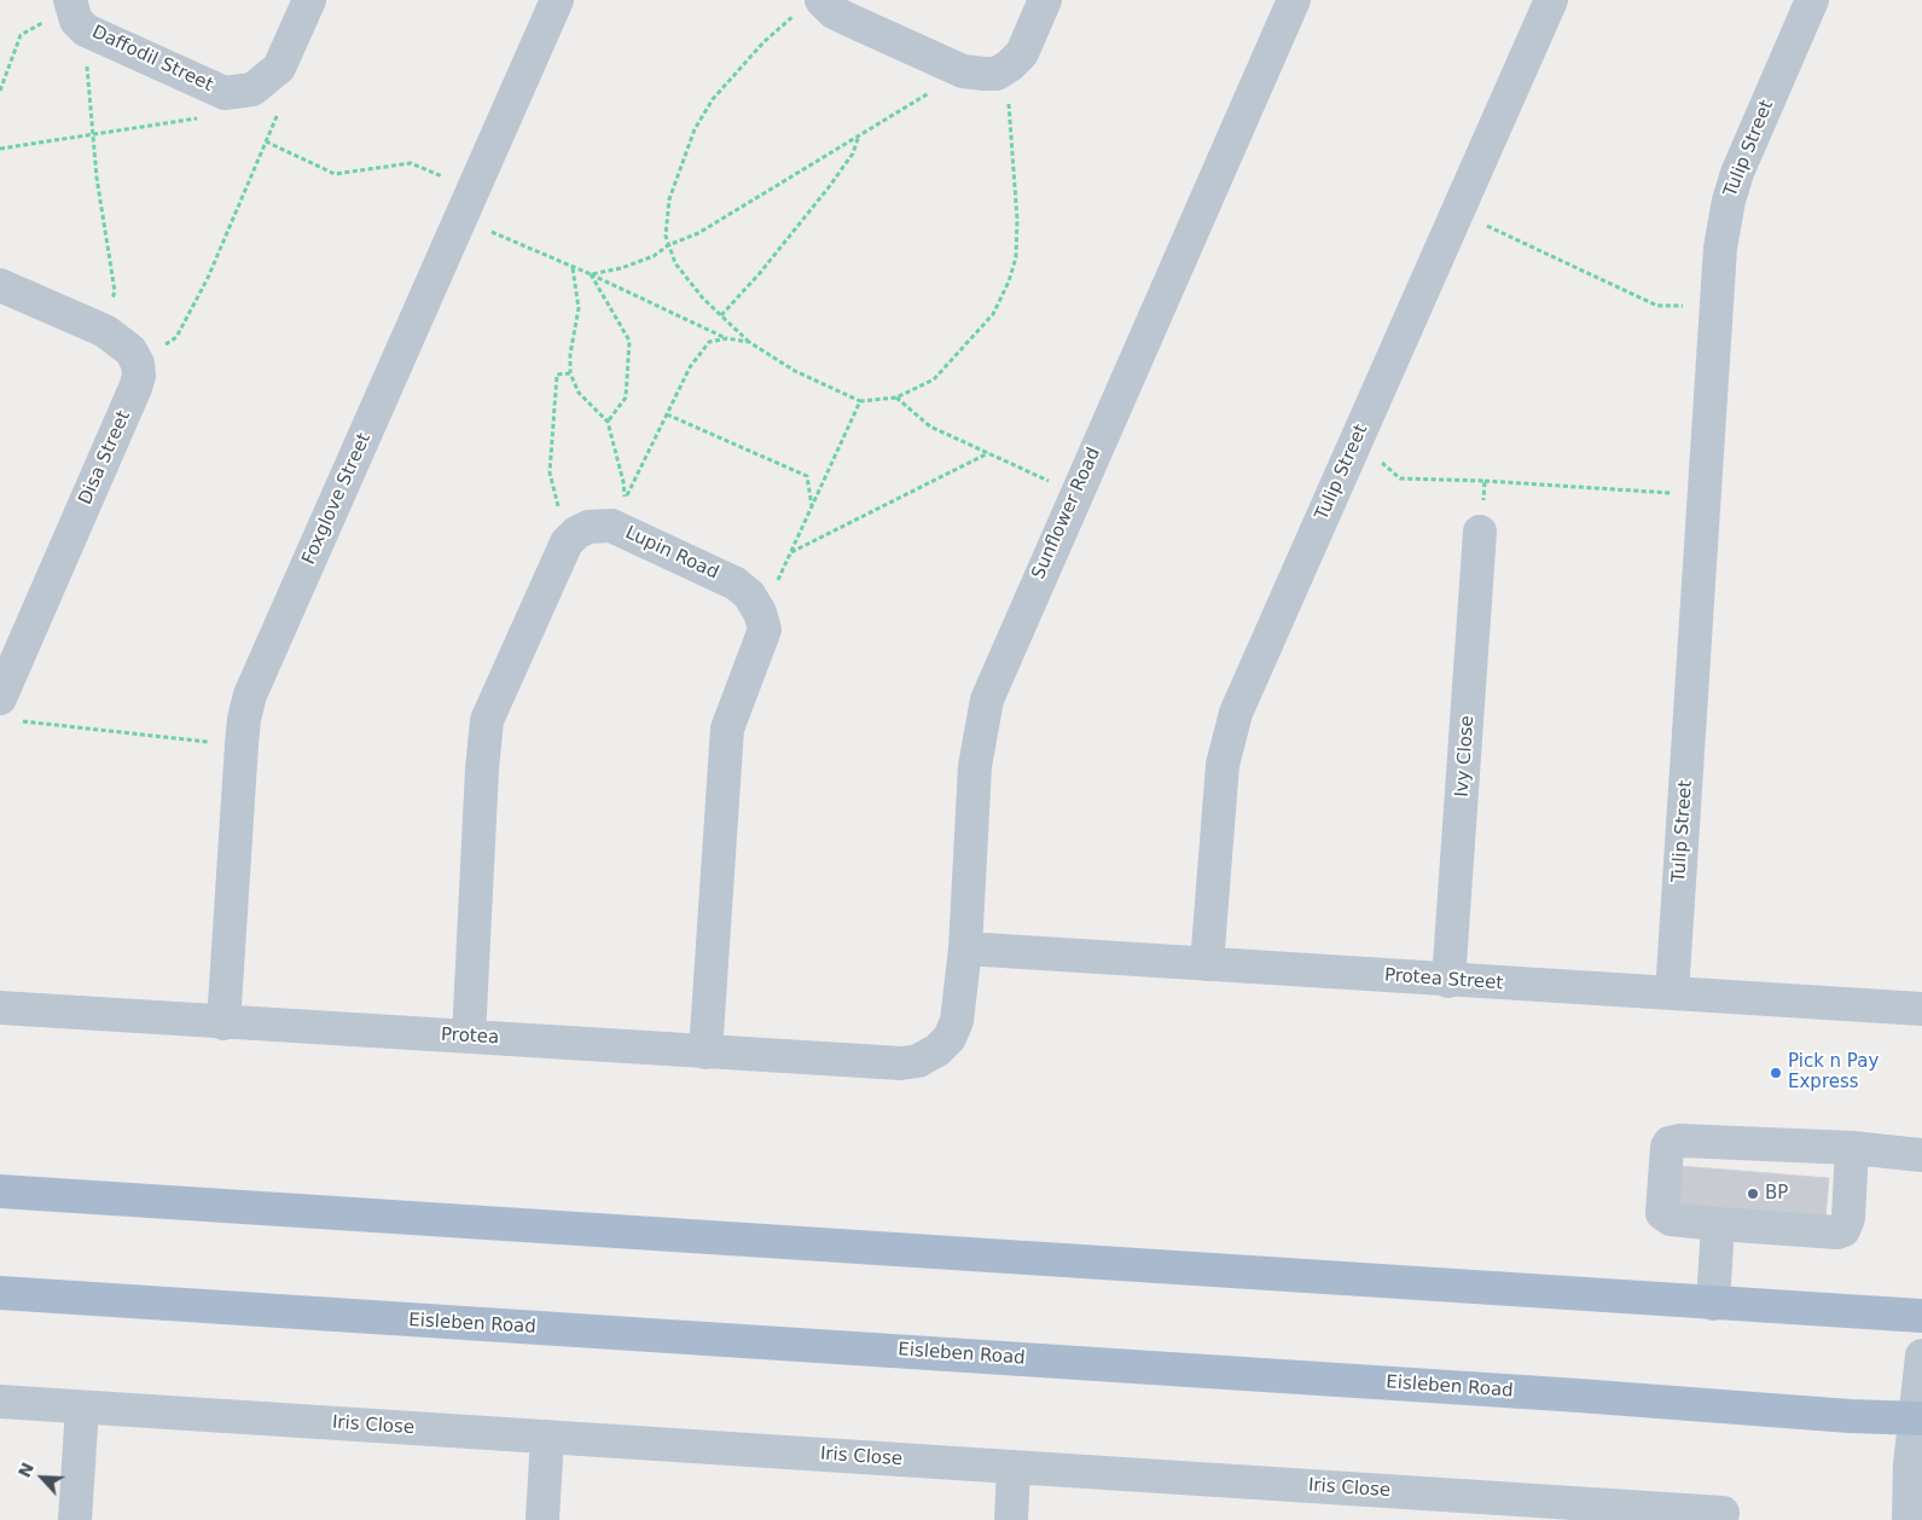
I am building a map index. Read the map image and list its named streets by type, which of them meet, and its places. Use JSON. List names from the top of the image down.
{
  "streets": {
    "main road": ["Eisleben Road"],
    "street": [
      "Daffodil Street",
      "Tulip Street",
      "Disa Street",
      "Foxglove Street",
      "Sunflower Road",
      "Lupin Road",
      "Ivy Close",
      "Protea Street",
      "Protea",
      "Iris Close"
    ]
  },
  "crossings": [
    ["Tulip Street", "Protea Street"],
    ["Foxglove Street", "Protea"],
    ["Sunflower Road", "Protea Street"],
    ["Sunflower Road", "Protea"],
    ["Ivy Close", "Protea Street"]
  ],
  "places": ["Pick n Pay Express", "BP"],
  "north": "top left"
}
